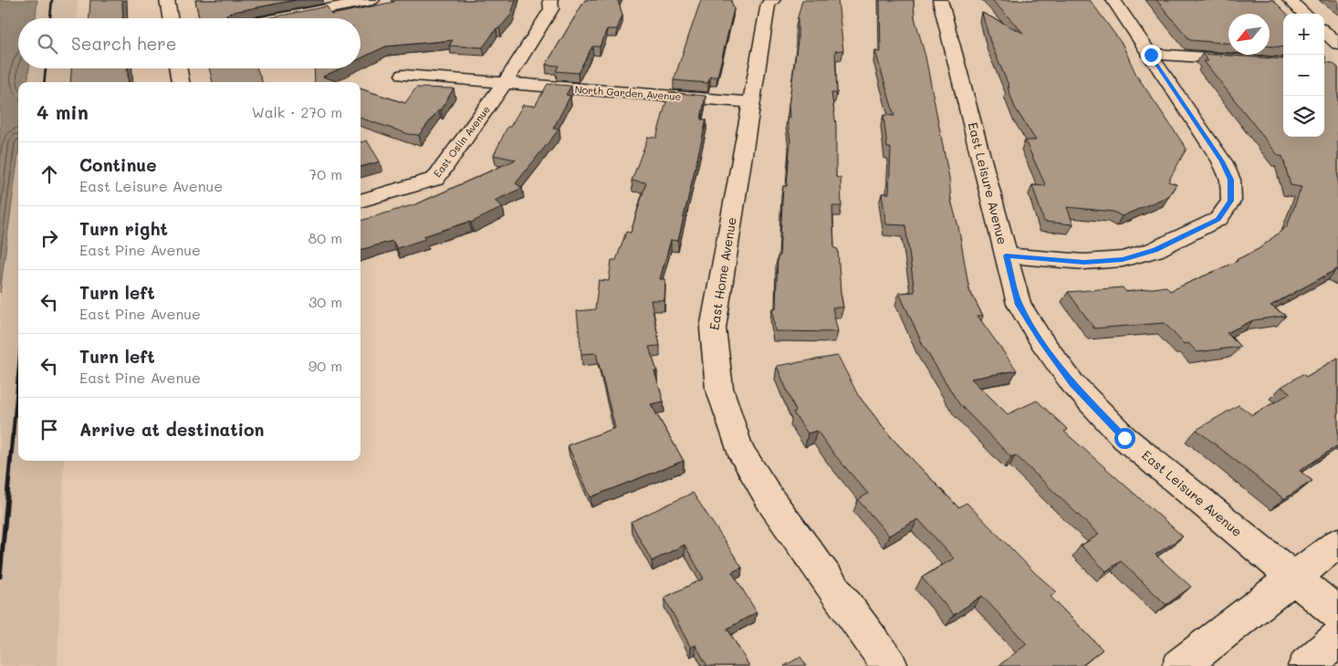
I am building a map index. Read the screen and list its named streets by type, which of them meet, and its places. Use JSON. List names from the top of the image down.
{
  "streets": {
    "street": [
      "North Garden Avenue",
      "East Oslin Avenue",
      "East Leisure Avenue",
      "East Home Avenue"
    ]
  },
  "crossings": [
    ["North Garden Avenue", "East Oslin Avenue"],
    ["North Garden Avenue", "East Home Avenue"]
  ],
  "north": "bottom left",
  "page": {
    "map_buttons": ["+", "−"],
    "search": "Search here",
    "heading": ["4 min", "Walk · 270 m"],
    "list": [
      ["Continue", "East Leisure Avenue", "70 m"],
      ["Turn right", "East Pine Avenue", "80 m"],
      ["Turn left", "East Pine Avenue", "30 m"],
      ["Turn left", "East Pine Avenue", "90 m"],
      "Arrive at destination"
    ]
  }
}
